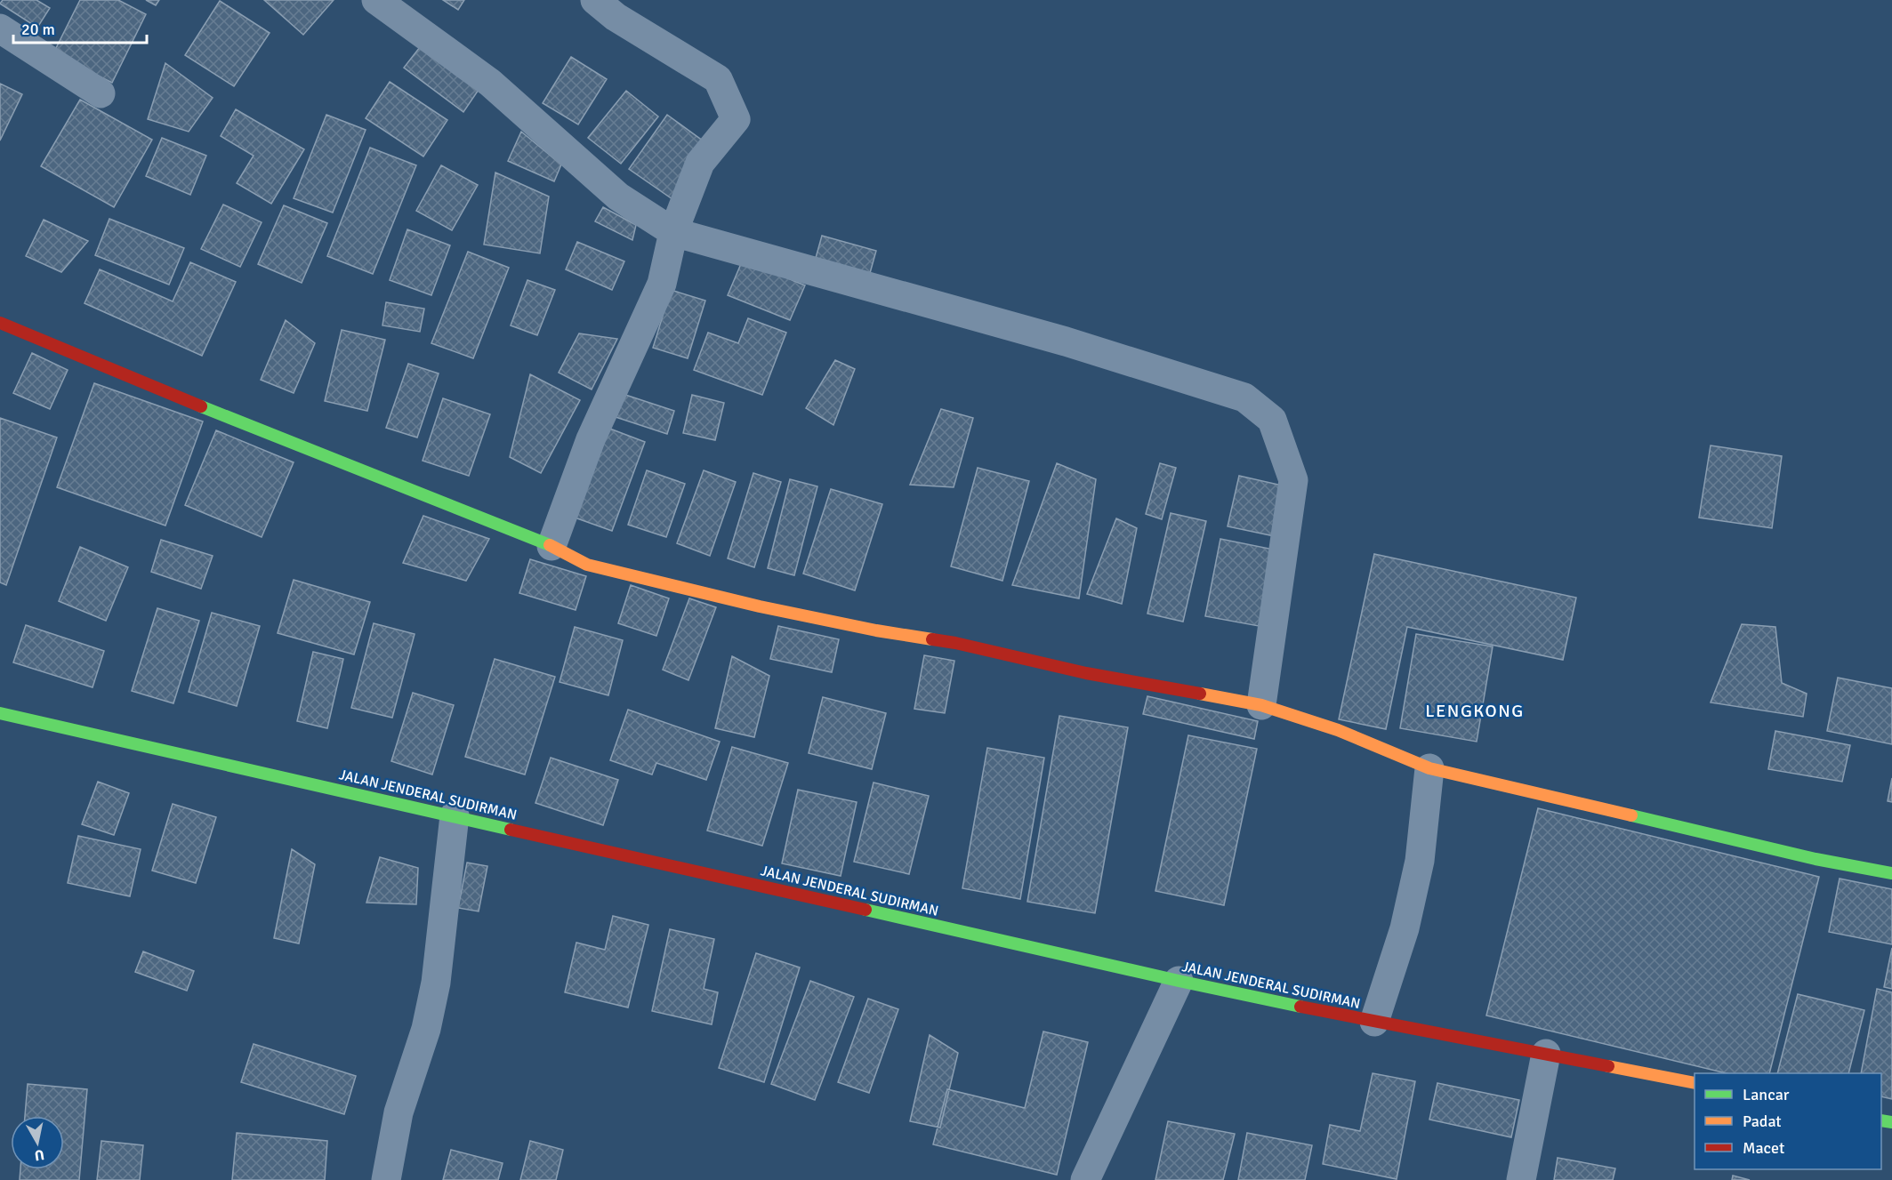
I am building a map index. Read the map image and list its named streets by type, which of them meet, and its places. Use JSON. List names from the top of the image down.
{
  "streets": {
    "street": ["JALAN JENDERAL SUDIRMAN"]
  },
  "districts": ["LENGKONG"],
  "legend": ["Lancar", "Padat", "Macet"],
  "scale_bar": "20 m",
  "north": "bottom"
}
